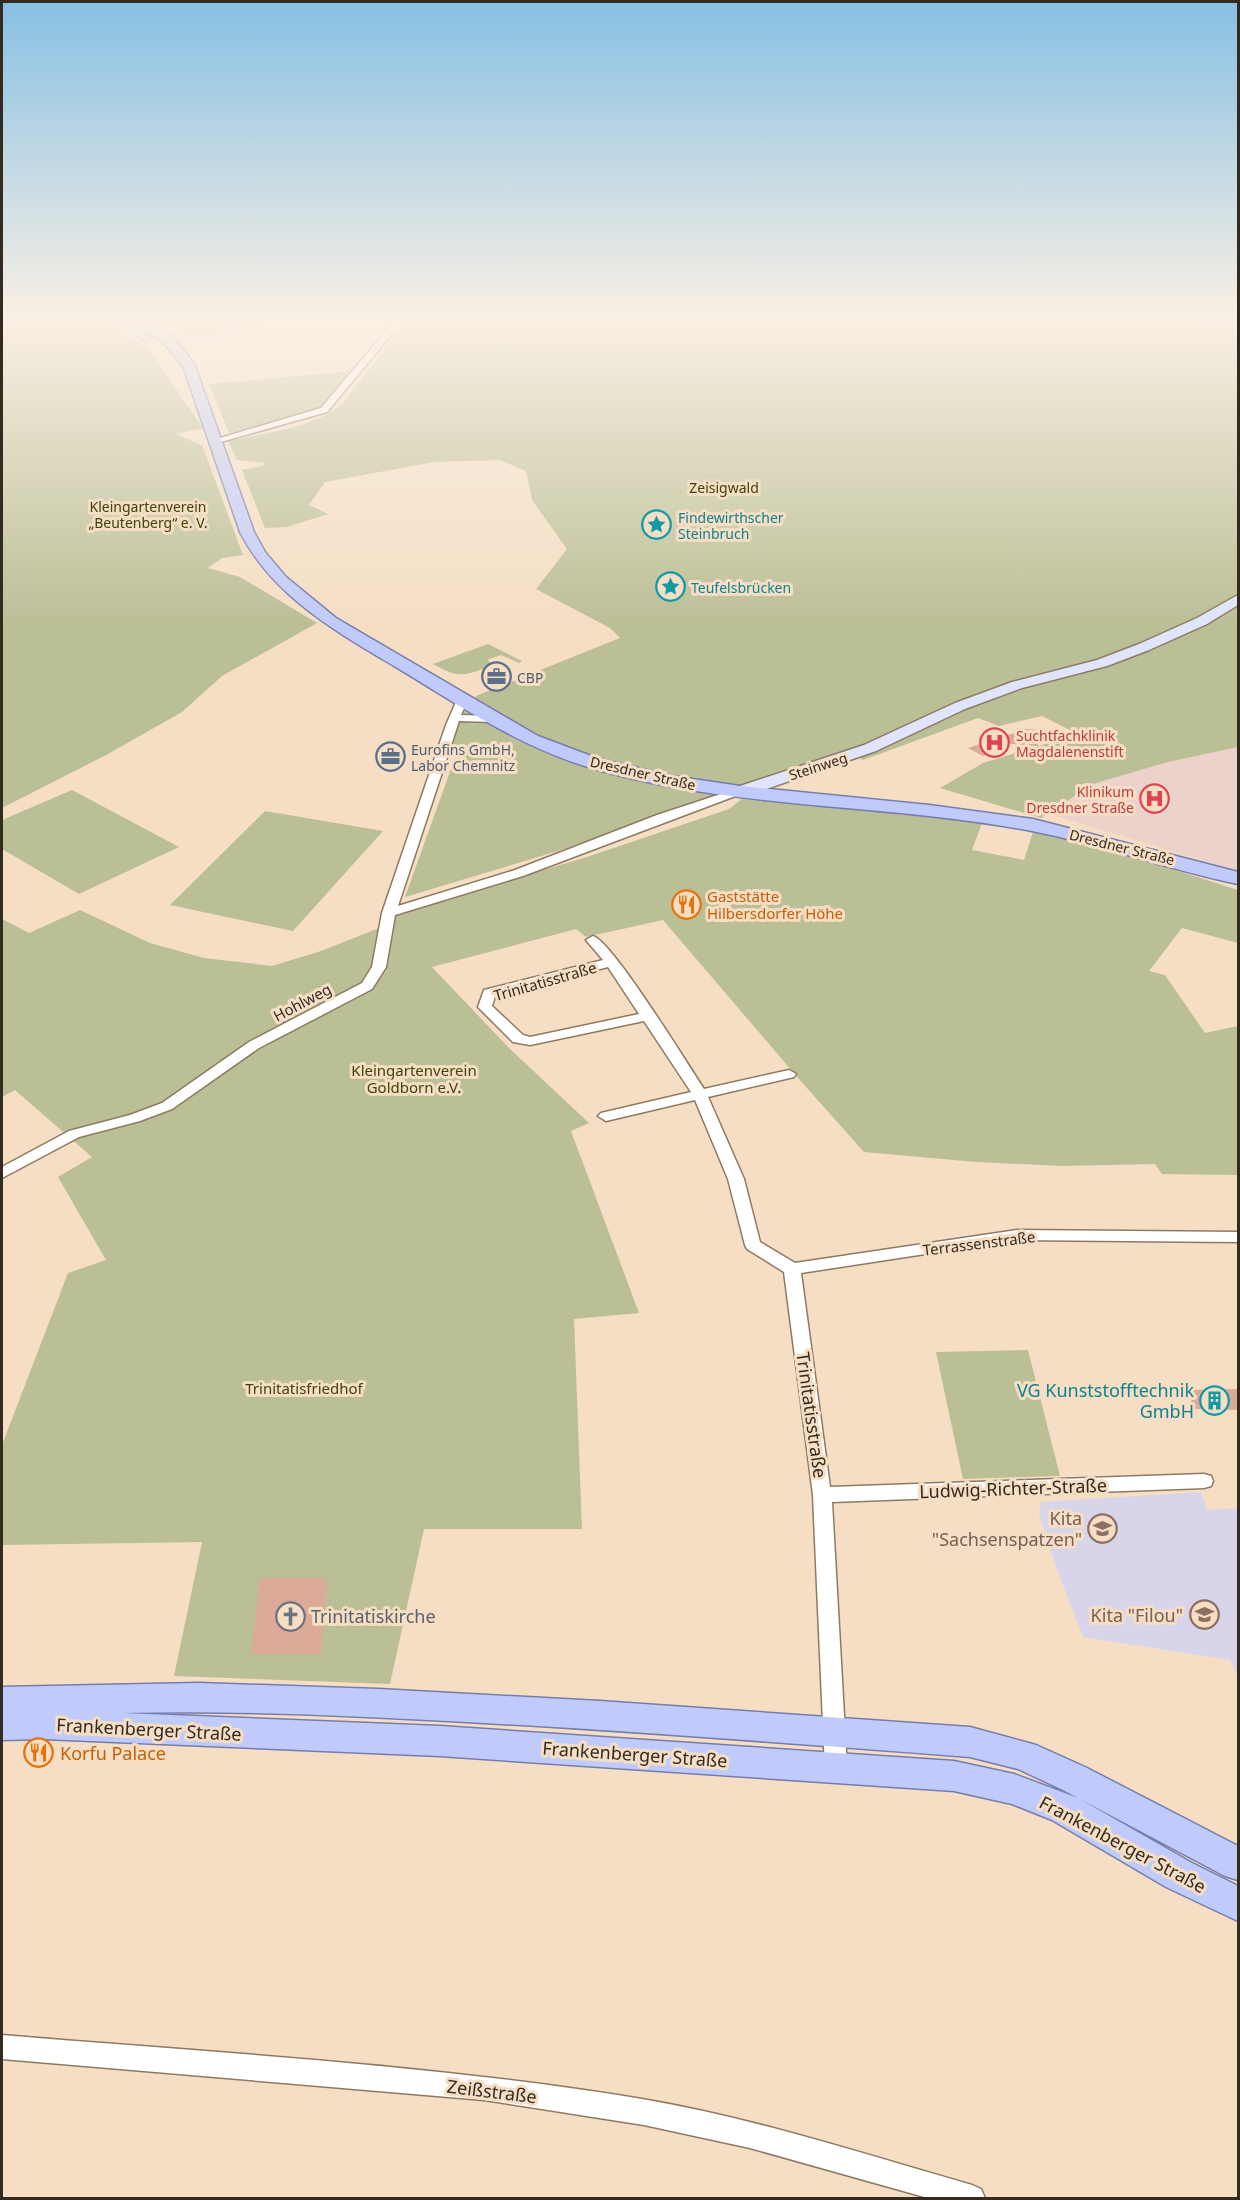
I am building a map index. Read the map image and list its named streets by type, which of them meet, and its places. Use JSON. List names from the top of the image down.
{
  "streets": {
    "main road": ["Dresdner Straße", "Frankenberger Straße"],
    "street": [
      "Steinweg",
      "Trinitatisstraße",
      "Hohlweg",
      "Terrassenstraße",
      "Ludwig-Richter-Straße",
      "Zeißstraße"
    ]
  },
  "crossings": [
    ["Steinweg", "Dresdner Straße"],
    ["Steinweg", "Hohlweg"],
    ["Dresdner Straße", "Hohlweg"],
    ["Trinitatisstraße", "Terrassenstraße"],
    ["Trinitatisstraße", "Ludwig-Richter-Straße"],
    ["Trinitatisstraße", "Frankenberger Straße"]
  ],
  "parks": [
    "Zeisigwald",
    "Kleingartenverein „Beutenberg“ e. V.",
    "Kleingartenverein Goldborn e.V.",
    "Trinitatisfriedhof"
  ],
  "places": {
    "place": ["Findewirthscher Steinbruch", "Teufelsbrücken"],
    "office": ["CBP", "Eurofins GmbH, Labor Chemnitz"],
    "hospital": ["Suchtfachklinik Magdalenenstift", "Klinikum Dresdner Straße"],
    "restaurant": ["Gaststätte Hilbersdorfer Höhe", "Korfu Palace"],
    "building": ["VG Kunststofftechnik GmbH"],
    "school or university": ["Kita \"Sachsenspatzen\"", "Kita \"Filou\""],
    "church": ["Trinitatiskirche"]
  }
}
